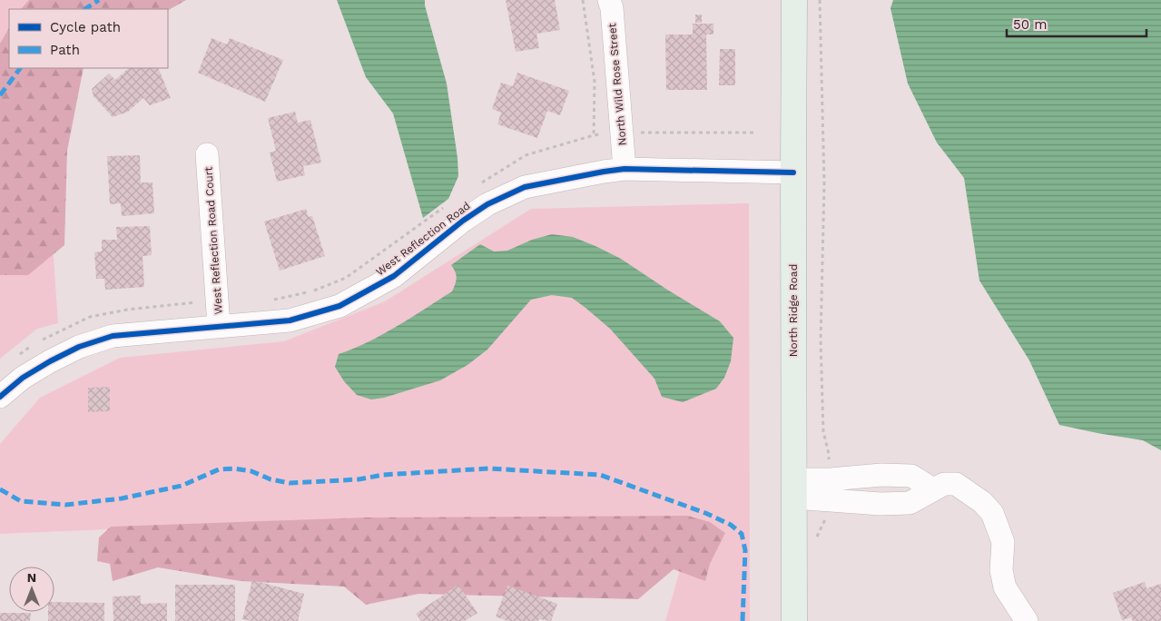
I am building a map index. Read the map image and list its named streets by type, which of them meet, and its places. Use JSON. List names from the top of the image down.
{
  "streets": {
    "main road": ["North Ridge Road"],
    "street": ["North Wild Rose Street", "West Reflection Road", "West Reflection Road Court"]
  },
  "crossings": [
    ["North Wild Rose Street", "West Reflection Road"],
    ["West Reflection Road", "West Reflection Road Court"],
    ["West Reflection Road", "North Ridge Road"]
  ],
  "legend": ["Cycle path", "Path"],
  "scale_bar": "50 m",
  "north": "top"
}
